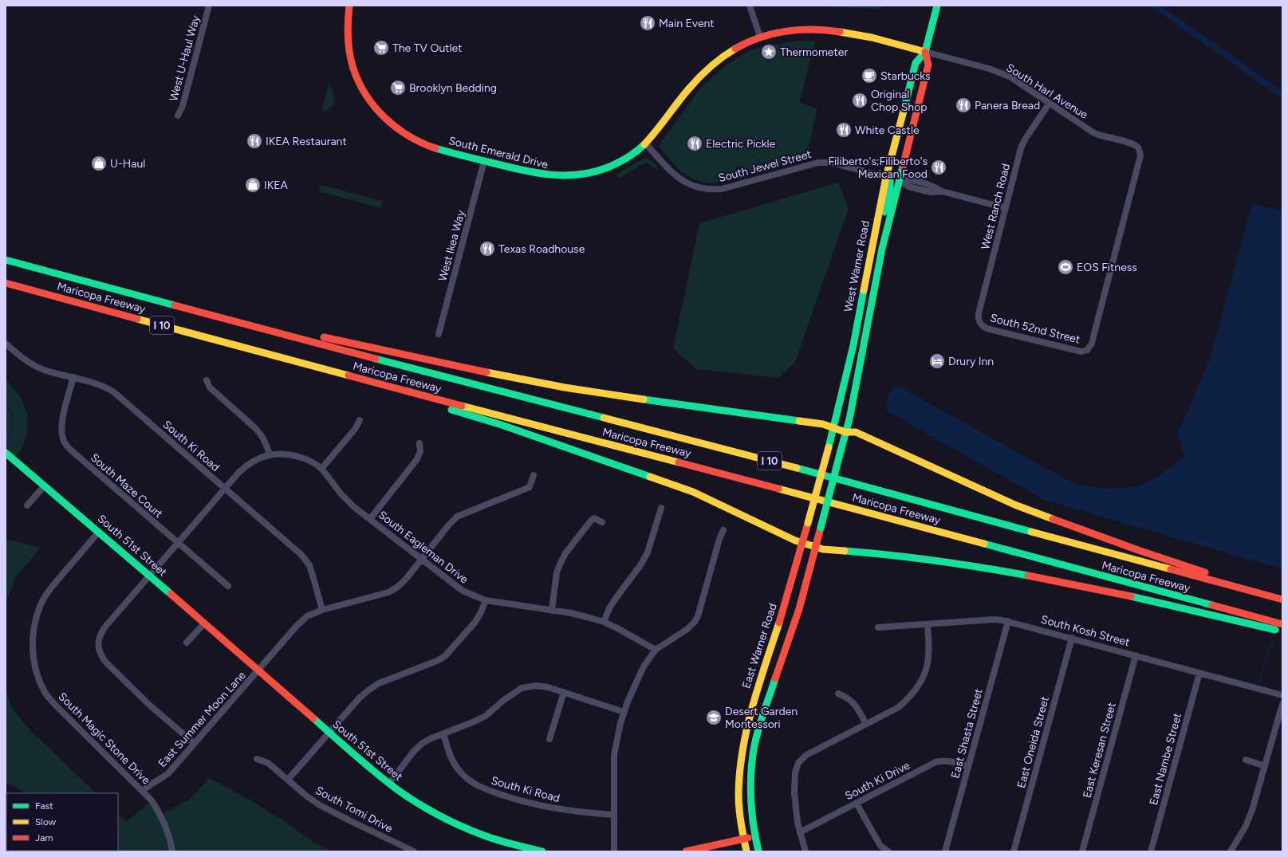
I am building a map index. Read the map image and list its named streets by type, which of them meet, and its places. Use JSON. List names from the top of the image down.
{
  "streets": {
    "main road": [
      "South Emerald Drive",
      "West Warner Road",
      "Maricopa Freeway",
      "I 10",
      "South 51st Street",
      "East Warner Road"
    ],
    "street": [
      "West U-Haul Way",
      "South Harl Avenue",
      "South Jewel Street",
      "West Ranch Road",
      "West Ikea Way",
      "South 52nd Street",
      "South Ki Road",
      "South Maze Court",
      "South Eagleman Drive",
      "South Kosh Street",
      "East Summer Moon Lane",
      "East Shasta Street",
      "South Magic Stone Drive",
      "East Oneida Street",
      "East Keresan Street",
      "East Nambe Street",
      "South Ki Drive",
      "South Tomi Drive"
    ]
  },
  "crossings": [
    ["South Harl Avenue", "South Emerald Drive"],
    ["South Harl Avenue", "West Ranch Road"],
    ["South Harl Avenue", "West Warner Road"],
    ["South Harl Avenue", "South 52nd Street"],
    ["South Emerald Drive", "South Jewel Street"],
    ["South Emerald Drive", "West Ikea Way"],
    ["South Emerald Drive", "West Warner Road"],
    ["South Jewel Street", "West Warner Road"],
    ["West Ranch Road", "South 52nd Street"],
    ["West Warner Road", "East Warner Road"],
    ["South Ki Road", "South Maze Court"],
    ["South Ki Road", "South Eagleman Drive"],
    ["South Ki Road", "East Summer Moon Lane"],
    ["South Maze Court", "South Eagleman Drive"],
    ["South 51st Street", "South Eagleman Drive"],
    ["South 51st Street", "East Summer Moon Lane"],
    ["South 51st Street", "South Magic Stone Drive"],
    ["South Eagleman Drive", "East Summer Moon Lane"],
    ["South Kosh Street", "East Shasta Street"],
    ["South Kosh Street", "East Oneida Street"],
    ["South Kosh Street", "East Keresan Street"],
    ["South Kosh Street", "East Nambe Street"],
    ["East Summer Moon Lane", "South Magic Stone Drive"],
    ["East Shasta Street", "South Ki Drive"]
  ],
  "places": {
    "restaurant": [
      "Main Event",
      "Original Chop Shop",
      "Panera Bread",
      "White Castle",
      "IKEA Restaurant",
      "Electric Pickle",
      "Filiberto's;Filiberto's Mexican Food",
      "Texas Roadhouse"
    ],
    "supermarket": ["The TV Outlet", "Brooklyn Bedding"],
    "place": ["Thermometer"],
    "cafe": ["Starbucks"],
    "shop": ["U-Haul", "IKEA"],
    "sports": ["EOS Fitness"],
    "hotel": ["Drury Inn"],
    "school or university": ["Desert Garden Montessori"]
  },
  "legend": ["Fast", "Slow", "Jam"]
}
